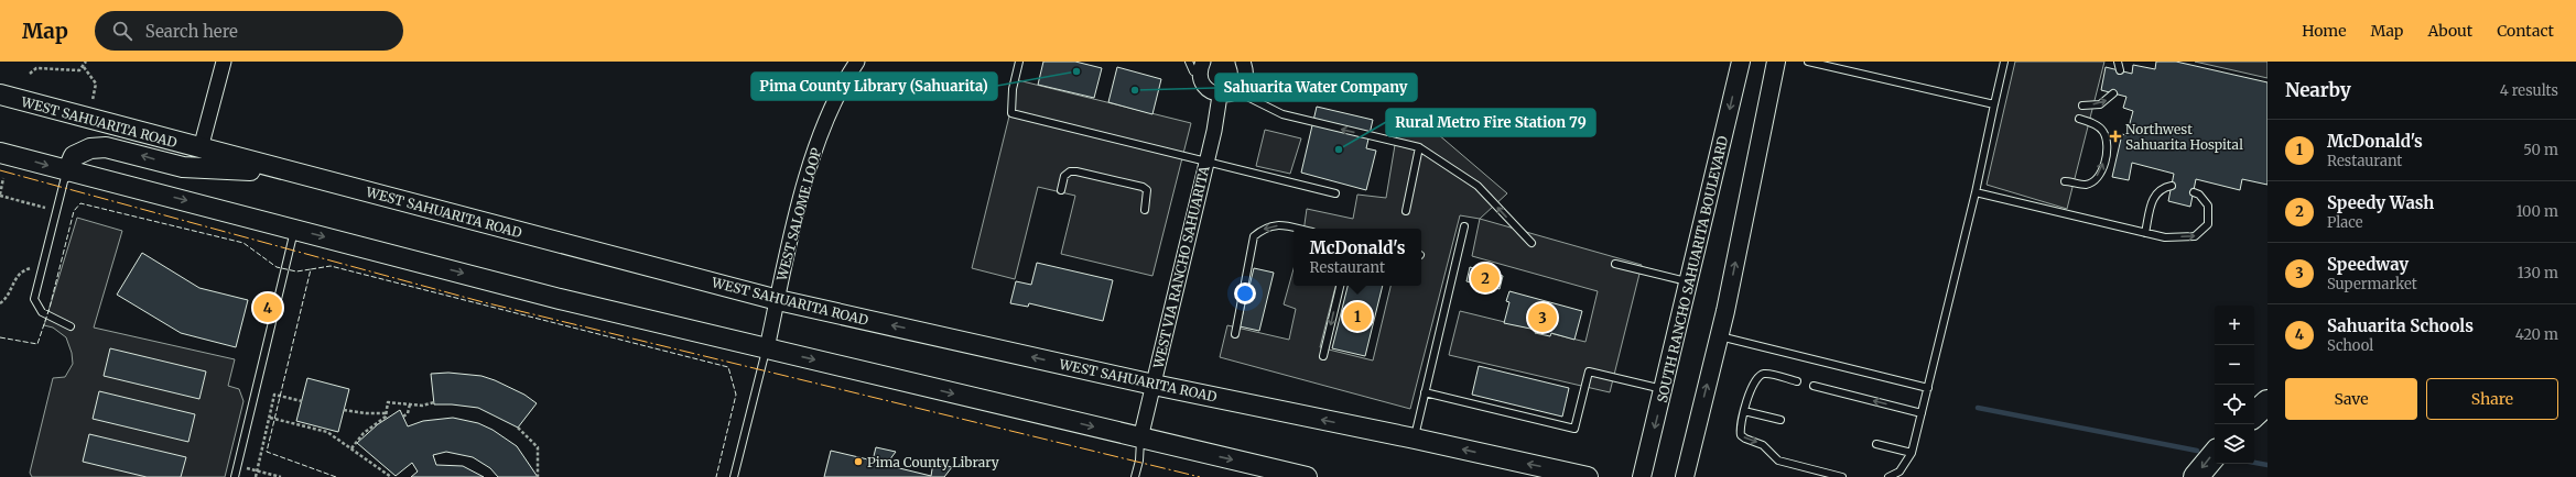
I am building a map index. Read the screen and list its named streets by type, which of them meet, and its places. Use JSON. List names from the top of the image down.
{
  "streets": {
    "main road": ["WEST SAHUARITA ROAD"],
    "street": ["WEST SALOME LOOP", "WEST VIA RANCHO SAHUARITA", "SOUTH RANCHO SAHUARITA BOULEVARD"]
  },
  "crossings": [
    ["WEST SAHUARITA ROAD", "WEST SALOME LOOP"],
    ["WEST SAHUARITA ROAD", "WEST VIA RANCHO SAHUARITA"]
  ],
  "places": {
    "other": [
      "Pima County Library (Sahuarita)",
      "Sahuarita Water Company",
      "Rural Metro Fire Station 79",
      "Pima County Library"
    ],
    "health": ["Northwest Sahuarita Hospital"]
  },
  "page": {
    "header": "Map",
    "search": "Search here",
    "nav": [
      "Home",
      "Map",
      "About",
      "Contact"
    ],
    "heading": ["Nearby", "4 results"],
    "list": [
      {
        "mark": "1",
        "name": "McDonald's",
        "note": "Restaurant",
        "value": "50 m"
      },
      {
        "mark": "2",
        "name": "Speedy Wash",
        "note": "Place",
        "value": "100 m"
      },
      {
        "mark": "3",
        "name": "Speedway",
        "note": "Supermarket",
        "value": "130 m"
      },
      {
        "mark": "4",
        "name": "Sahuarita Schools",
        "note": "School",
        "value": "420 m"
      }
    ],
    "popup": ["McDonald's", "Restaurant"],
    "pins": [
      "2",
      "4",
      "1",
      "3"
    ],
    "map_buttons": ["+", "−"],
    "buttons": ["Save", "Share"]
  }
}
